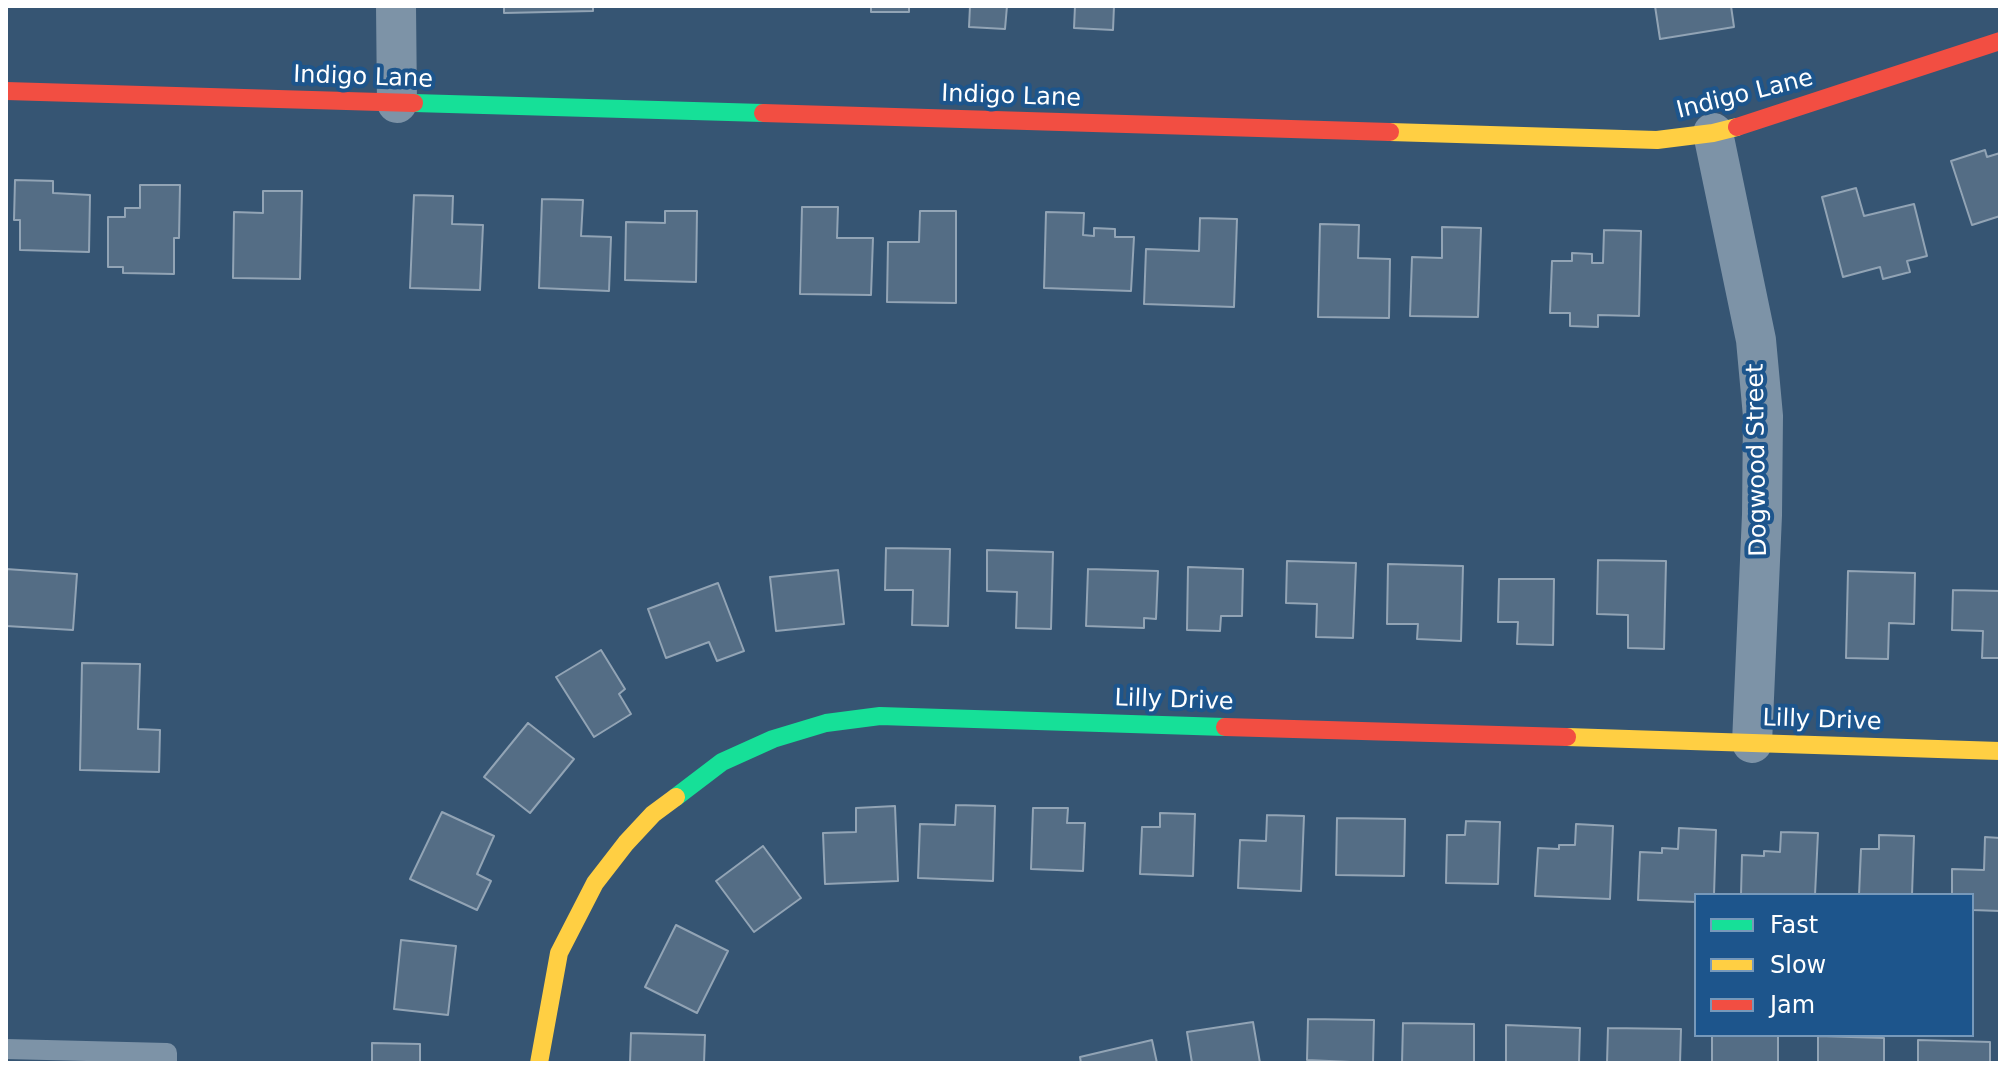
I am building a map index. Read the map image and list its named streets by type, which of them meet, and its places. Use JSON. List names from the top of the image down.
{
  "streets": {
    "street": ["Indigo Lane", "Dogwood Street", "Lilly Drive"]
  },
  "crossings": [
    ["Indigo Lane", "Dogwood Street"],
    ["Dogwood Street", "Lilly Drive"]
  ],
  "legend": ["Fast", "Slow", "Jam"]
}
